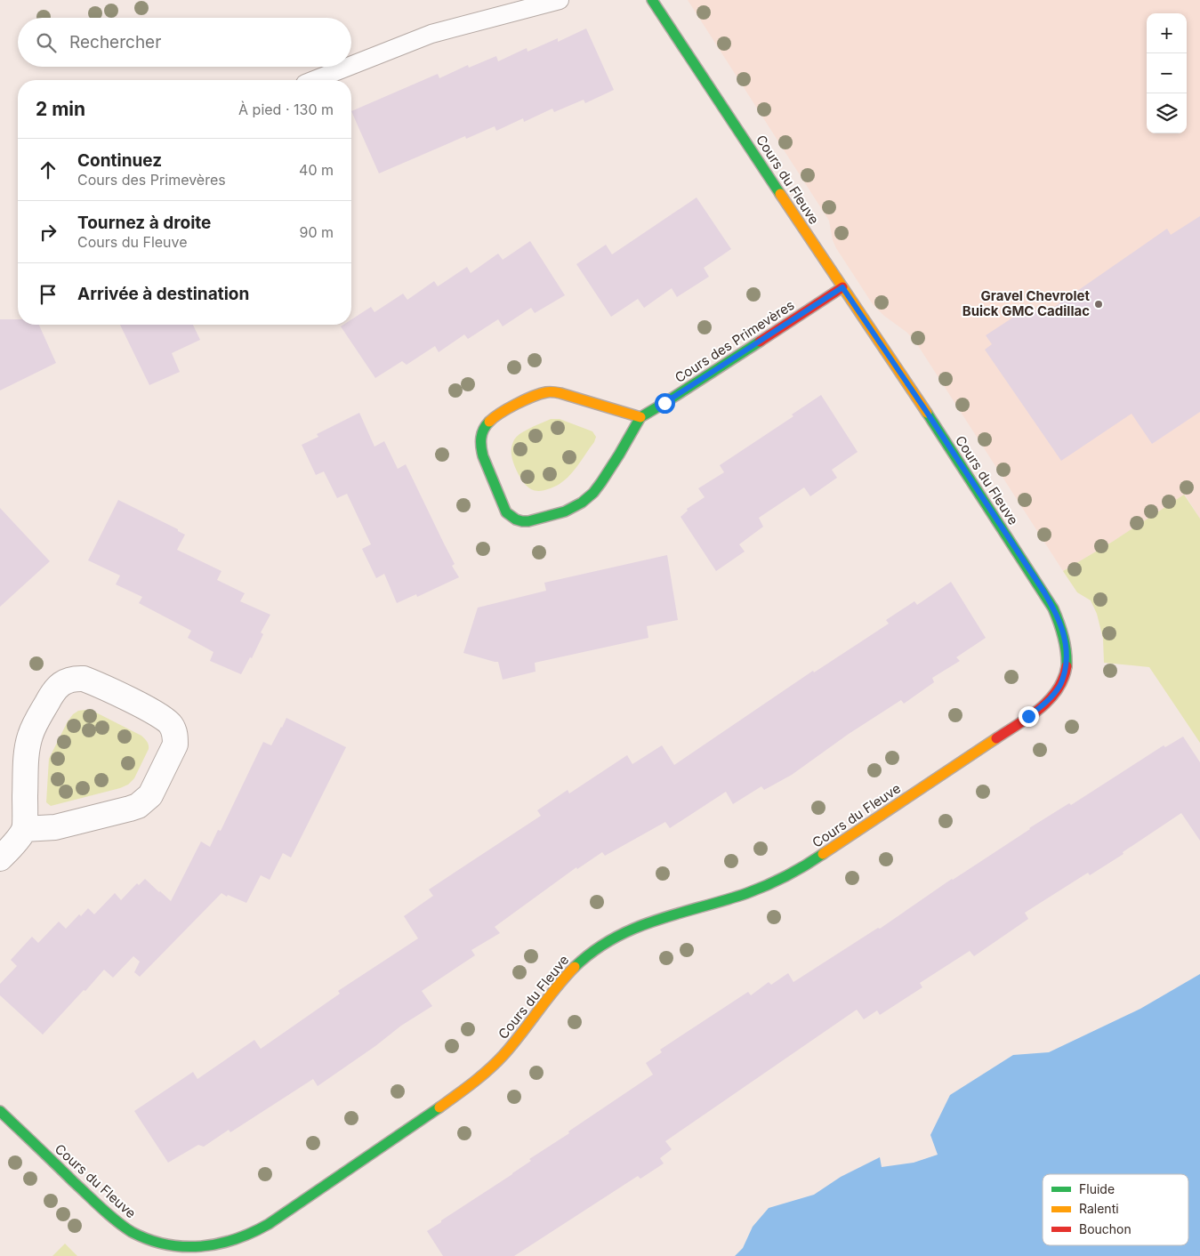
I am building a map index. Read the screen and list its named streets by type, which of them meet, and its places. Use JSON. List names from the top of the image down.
{
  "streets": {
    "street": ["Cours du Fleuve", "Cours des Primevères"]
  },
  "crossings": [
    ["Cours du Fleuve", "Cours des Primevères"]
  ],
  "places": ["Gravel Chevrolet Buick GMC Cadillac"],
  "legend": ["Fluide", "Ralenti", "Bouchon"],
  "page": {
    "map_buttons": ["+", "−"],
    "search": "Rechercher",
    "heading": ["2 min", "À pied · 130 m"],
    "list": [
      ["Continuez", "Cours des Primevères", "40 m"],
      ["Tournez à droite", "Cours du Fleuve", "90 m"],
      "Arrivée à destination"
    ]
  }
}
